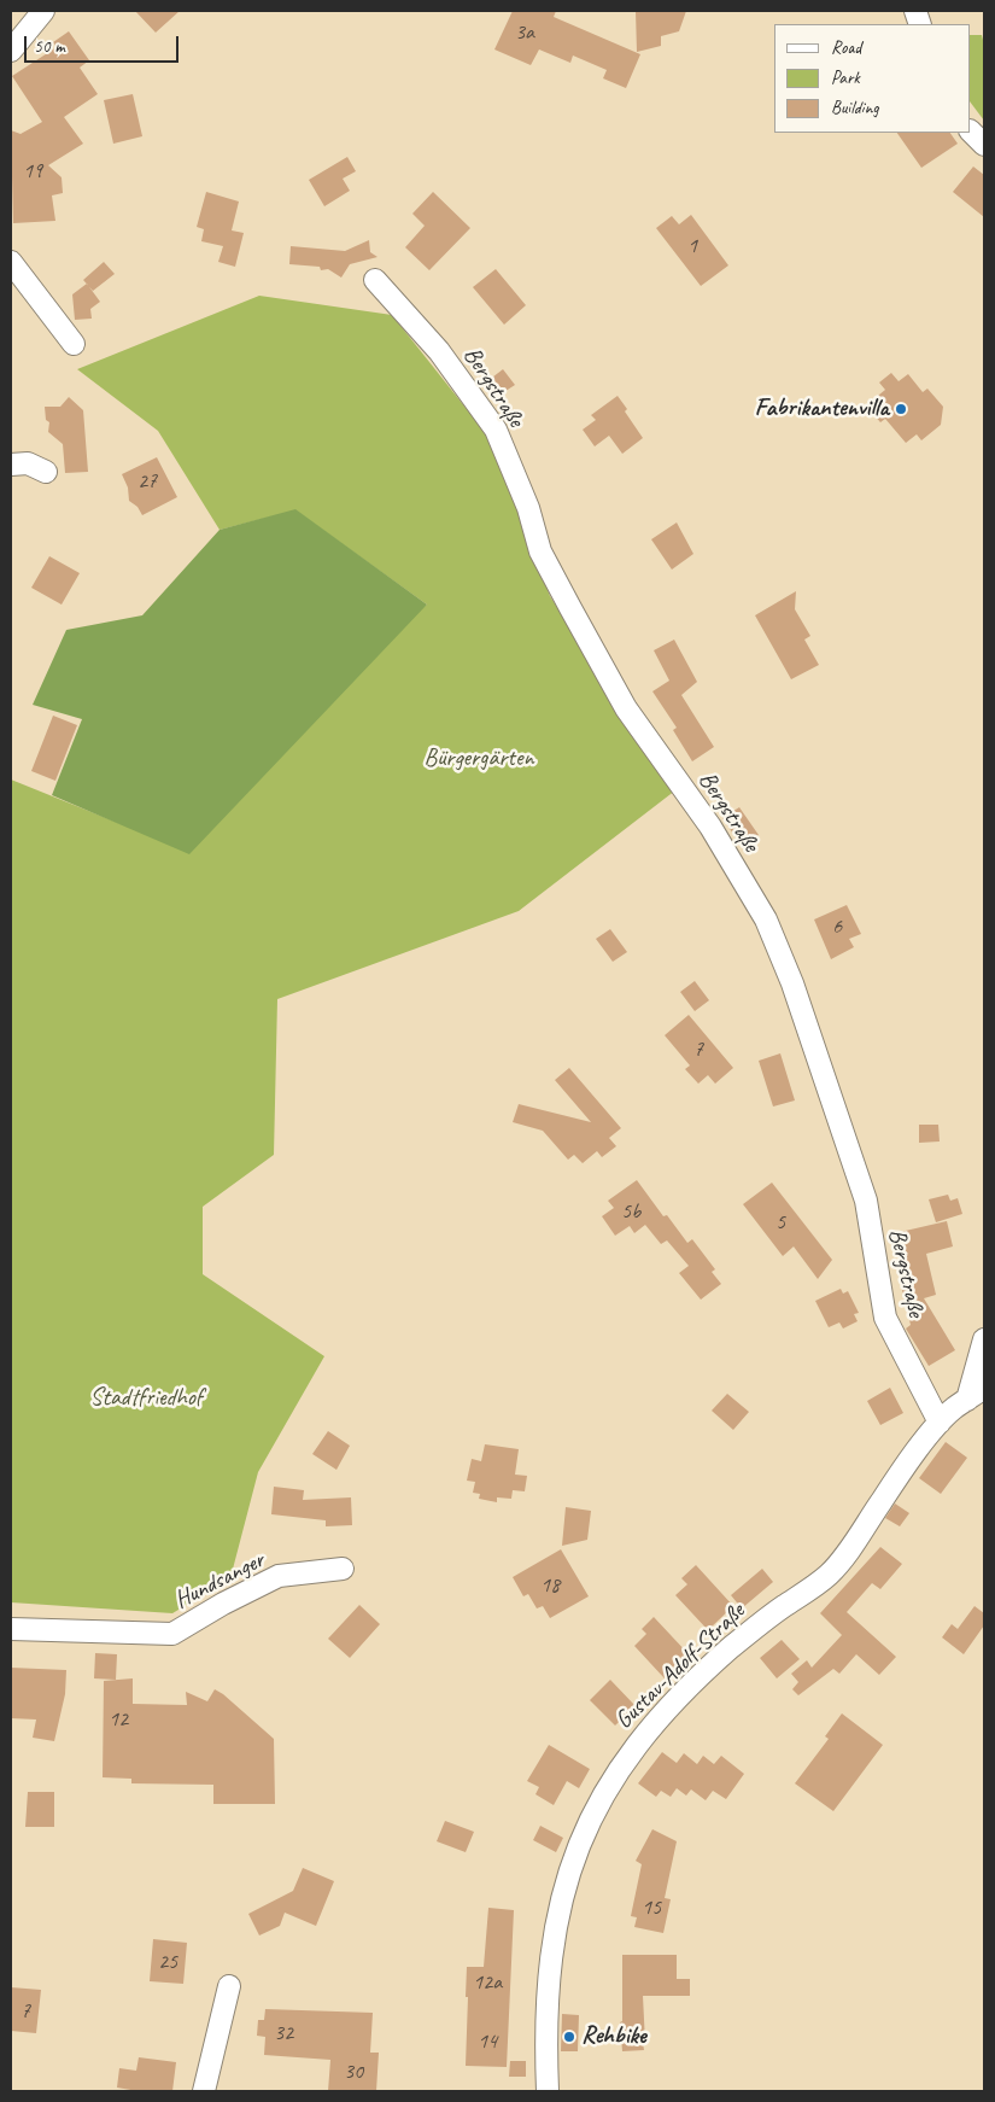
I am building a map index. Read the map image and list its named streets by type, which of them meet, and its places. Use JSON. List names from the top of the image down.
{
  "streets": {
    "street": ["Bergstraße", "Hundsanger", "Gustav-Adolf-Straße"]
  },
  "crossings": [
    ["Bergstraße", "Gustav-Adolf-Straße"]
  ],
  "parks": ["Bürgergärten", "Stadtfriedhof"],
  "places": ["Fabrikantenvilla", "Rehbike"],
  "house_numbers": [
    "3a",
    "19",
    "1",
    "27",
    "6",
    "7",
    "5b",
    "5",
    "18",
    "12",
    "15",
    "25",
    "12a",
    "7",
    "32",
    "14",
    "30"
  ],
  "legend": ["Road", "Park", "Building"],
  "scale_bar": "50 m"
}
